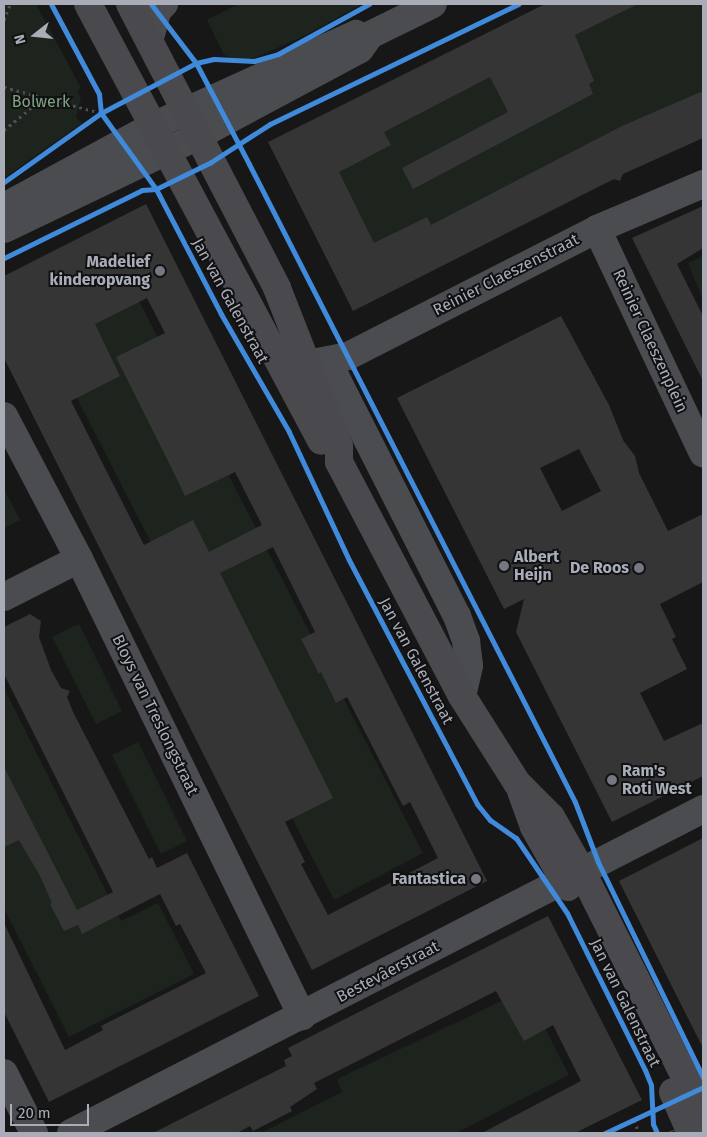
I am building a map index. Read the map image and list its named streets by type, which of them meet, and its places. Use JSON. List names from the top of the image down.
{
  "streets": {
    "main road": ["Jan van Galenstraat"],
    "street": [
      "Reinier Claeszenstraat",
      "Reinier Claeszenplein",
      "Bloys van Treslongstraat",
      "Bestevâerstraat"
    ]
  },
  "crossings": [
    ["Reinier Claeszenstraat", "Jan van Galenstraat"],
    ["Reinier Claeszenstraat", "Reinier Claeszenplein"],
    ["Jan van Galenstraat", "Bestevâerstraat"],
    ["Bloys van Treslongstraat", "Bestevâerstraat"]
  ],
  "parks": ["Bolwerk"],
  "places": [
    "Madelief kinderopvang",
    "Albert Heijn",
    "De Roos",
    "Ram's Roti West",
    "Fantastica"
  ],
  "scale_bar": "20 m",
  "north": "left"
}
